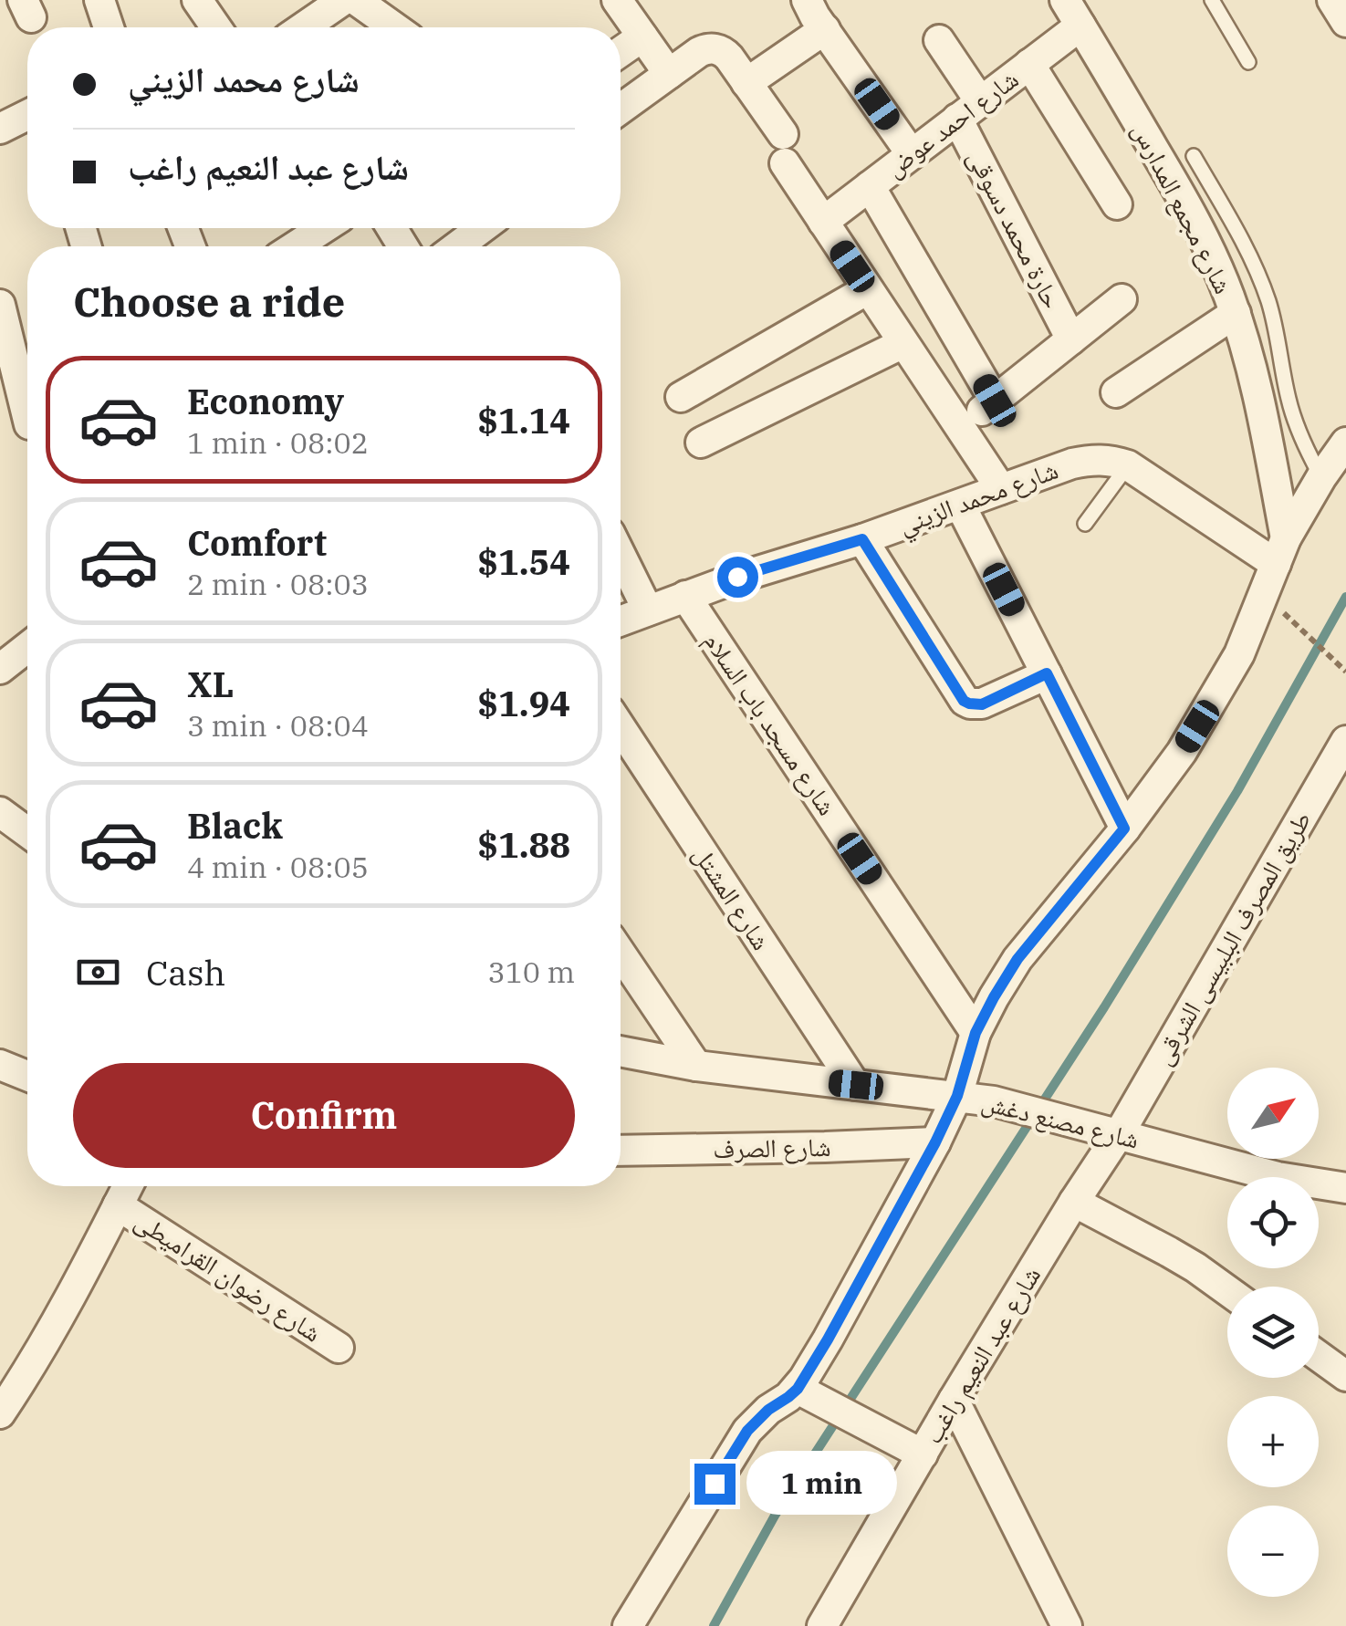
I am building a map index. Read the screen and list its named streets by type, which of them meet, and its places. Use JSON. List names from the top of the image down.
{
  "streets": {
    "street": [
      "شارع احمد عوض",
      "شارع مجمع المدارس",
      "حارة محمد دسوقى",
      "شارع محمد الزيني",
      "شارع مسجد باب السلام",
      "شارع المشتل",
      "طريق المصرف البلبيسى الشرقى",
      "شارع مصنع دغش",
      "شارع الصرف",
      "شارع رضوان القراميطى",
      "شارع عبد النعيم راغب"
    ]
  },
  "crossings": [
    ["شارع احمد عوض", "شارع مجمع المدارس"],
    ["شارع احمد عوض", "حارة محمد دسوقى"],
    ["شارع مجمع المدارس", "شارع محمد الزيني"],
    ["شارع محمد الزيني", "شارع مسجد باب السلام"],
    ["شارع المشتل", "شارع مصنع دغش"],
    ["طريق المصرف البلبيسى الشرقى", "شارع مصنع دغش"],
    ["طريق المصرف البلبيسى الشرقى", "شارع عبد النعيم راغب"],
    ["شارع مصنع دغش", "شارع عبد النعيم راغب"]
  ],
  "north": "top right",
  "page": {
    "banner": ["شارع محمد الزيني", "شارع عبد النعيم راغب"],
    "heading": "Choose a ride",
    "list": [
      {
        "name": "Economy",
        "note": "1 min · 08:02",
        "value": "$1.14"
      },
      {
        "name": "Comfort",
        "note": "2 min · 08:03",
        "value": "$1.54"
      },
      {
        "name": "XL",
        "note": "3 min · 08:04",
        "value": "$1.94"
      },
      {
        "name": "Black",
        "note": "4 min · 08:05",
        "value": "$1.88"
      }
    ],
    "pay": ["Cash", "310 m"],
    "buttons": "Confirm",
    "map_buttons": ["+", "−"],
    "bubble": "1 min"
  }
}
